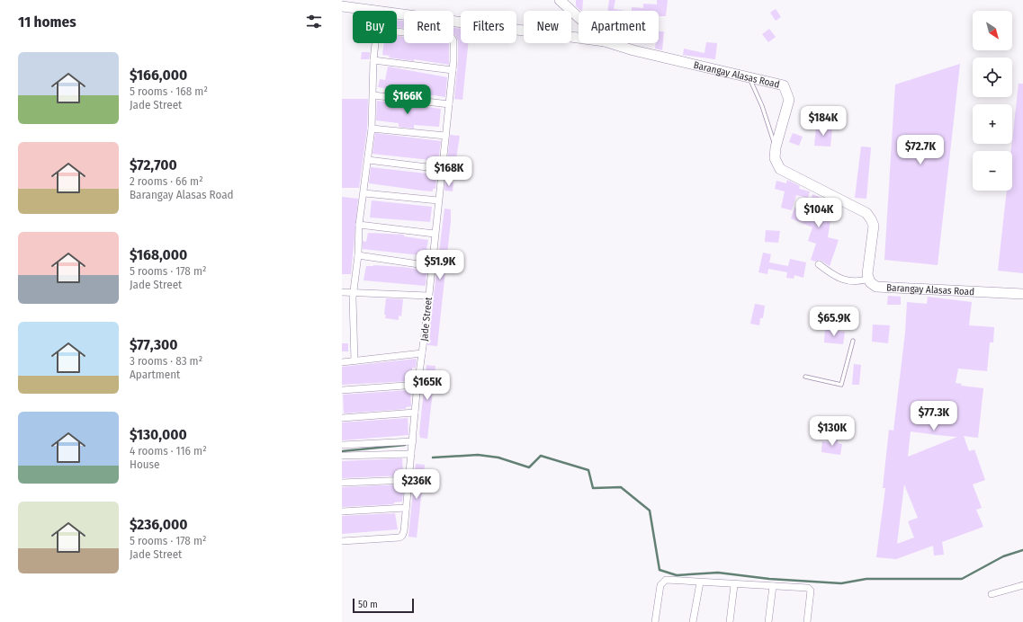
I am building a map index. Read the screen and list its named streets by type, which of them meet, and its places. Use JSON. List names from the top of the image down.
{
  "streets": {
    "street": ["Barangay Alasas Road", "Jade Street"]
  },
  "scale_bar": "50 m",
  "north": "bottom right",
  "page": {
    "heading": "11 homes",
    "map_buttons": ["+", "−"],
    "chip": [
      "Buy",
      "Rent",
      "Filters",
      "New",
      "Apartment"
    ],
    "list": [
      {
        "name": "$166,000",
        "note": "5 rooms · 168 m² · Jade Street"
      },
      {
        "name": "$72,700",
        "note": "2 rooms · 66 m² · Barangay Alasas Road"
      },
      {
        "name": "$168,000",
        "note": "5 rooms · 178 m² · Jade Street"
      },
      {
        "name": "$77,300",
        "note": "3 rooms · 83 m² · Apartment"
      },
      {
        "name": "$130,000",
        "note": "4 rooms · 116 m² · House"
      },
      {
        "name": "$236,000",
        "note": "5 rooms · 178 m² · Jade Street"
      }
    ],
    "price": [
      "$166K",
      "$184K",
      "$72.7K",
      "$168K",
      "$104K",
      "$51.9K",
      "$65.9K",
      "$165K",
      "$77.3K",
      "$130K",
      "$236K"
    ],
    "scale": "50 m"
  }
}
